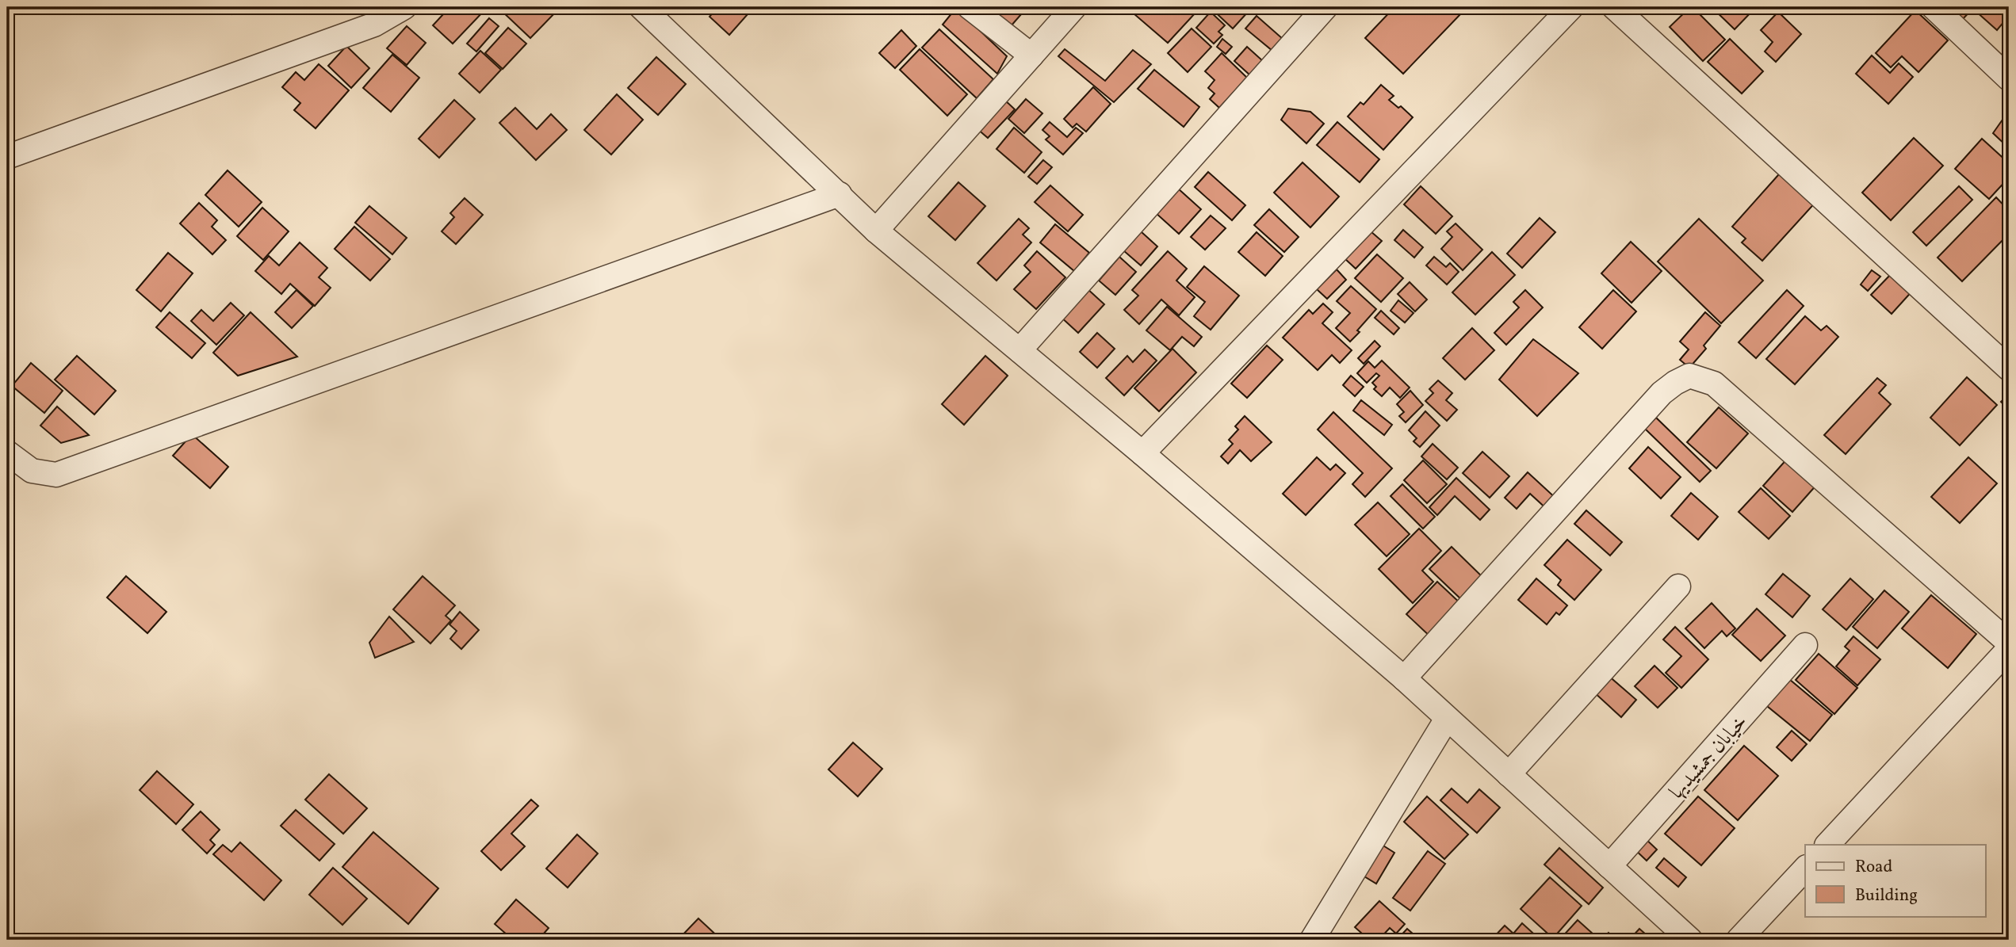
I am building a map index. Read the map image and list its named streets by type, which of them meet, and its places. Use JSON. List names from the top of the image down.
{
  "streets": {
    "street": ["خیابان جمشیدیها"]
  },
  "legend": ["Road", "Building"]
}
